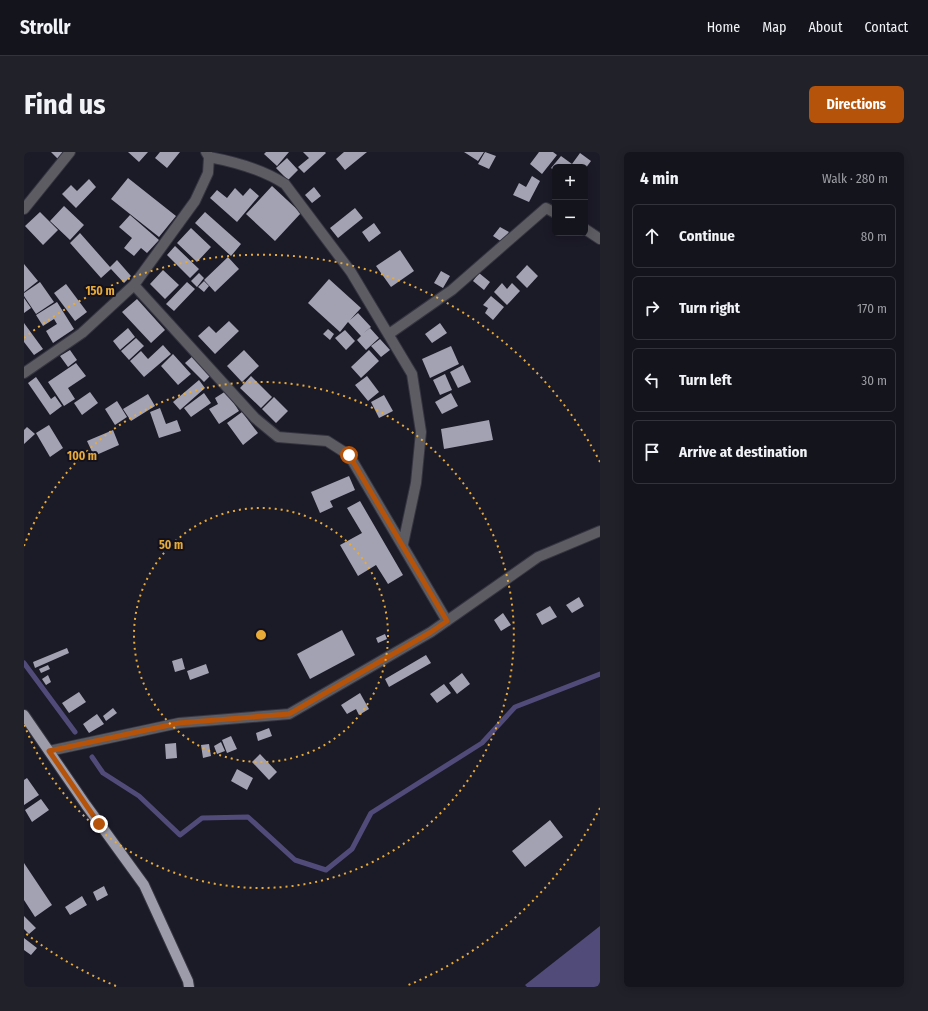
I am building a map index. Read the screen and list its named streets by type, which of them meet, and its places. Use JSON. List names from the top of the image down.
{
  "page": {
    "header": "Strollr",
    "nav": [
      "Home",
      "Map",
      "About",
      "Contact"
    ],
    "buttons": "Directions",
    "title": "Find us",
    "heading": ["4 min", "Walk · 280 m"],
    "map_buttons": ["+", "−"],
    "list": [
      ["Continue", "80 m"],
      ["Turn right", "170 m"],
      ["Turn left", "30 m"],
      "Arrive at destination"
    ]
  },
  "rings": ["150 m", "100 m", "50 m"]
}
